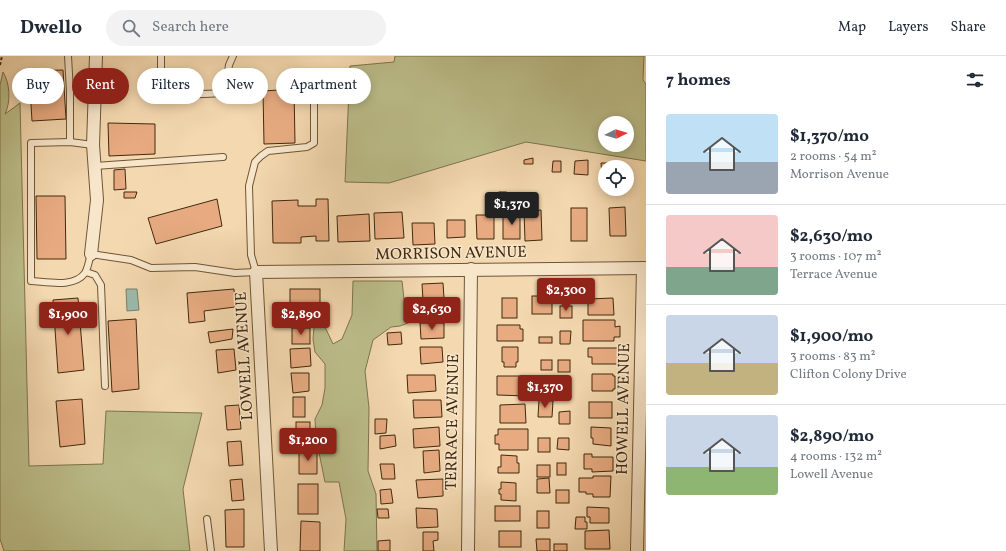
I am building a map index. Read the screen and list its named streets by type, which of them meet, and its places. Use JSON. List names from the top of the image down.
{
  "streets": {
    "street": [
      "MORRISON AVENUE",
      "LOWELL AVENUE",
      "HOWELL AVENUE",
      "TERRACE AVENUE"
    ]
  },
  "crossings": [
    ["MORRISON AVENUE", "LOWELL AVENUE"],
    ["MORRISON AVENUE", "HOWELL AVENUE"],
    ["MORRISON AVENUE", "TERRACE AVENUE"]
  ],
  "north": "right",
  "page": {
    "header": "Dwello",
    "search": "Search here",
    "nav": ["Map", "Layers", "Share"],
    "heading": "7 homes",
    "chip": [
      "Buy",
      "Rent",
      "Filters",
      "New",
      "Apartment"
    ],
    "list": [
      {
        "name": "$1,370/mo",
        "note": "2 rooms · 54 m² · Morrison Avenue"
      },
      {
        "name": "$2,630/mo",
        "note": "3 rooms · 107 m² · Terrace Avenue"
      },
      {
        "name": "$1,900/mo",
        "note": "3 rooms · 83 m² · Clifton Colony Drive"
      },
      {
        "name": "$2,890/mo",
        "note": "4 rooms · 132 m² · Lowell Avenue"
      }
    ],
    "price": [
      "$1,370",
      "$2,300",
      "$2,630",
      "$1,900",
      "$2,890",
      "$1,370",
      "$1,200"
    ]
  }
}
